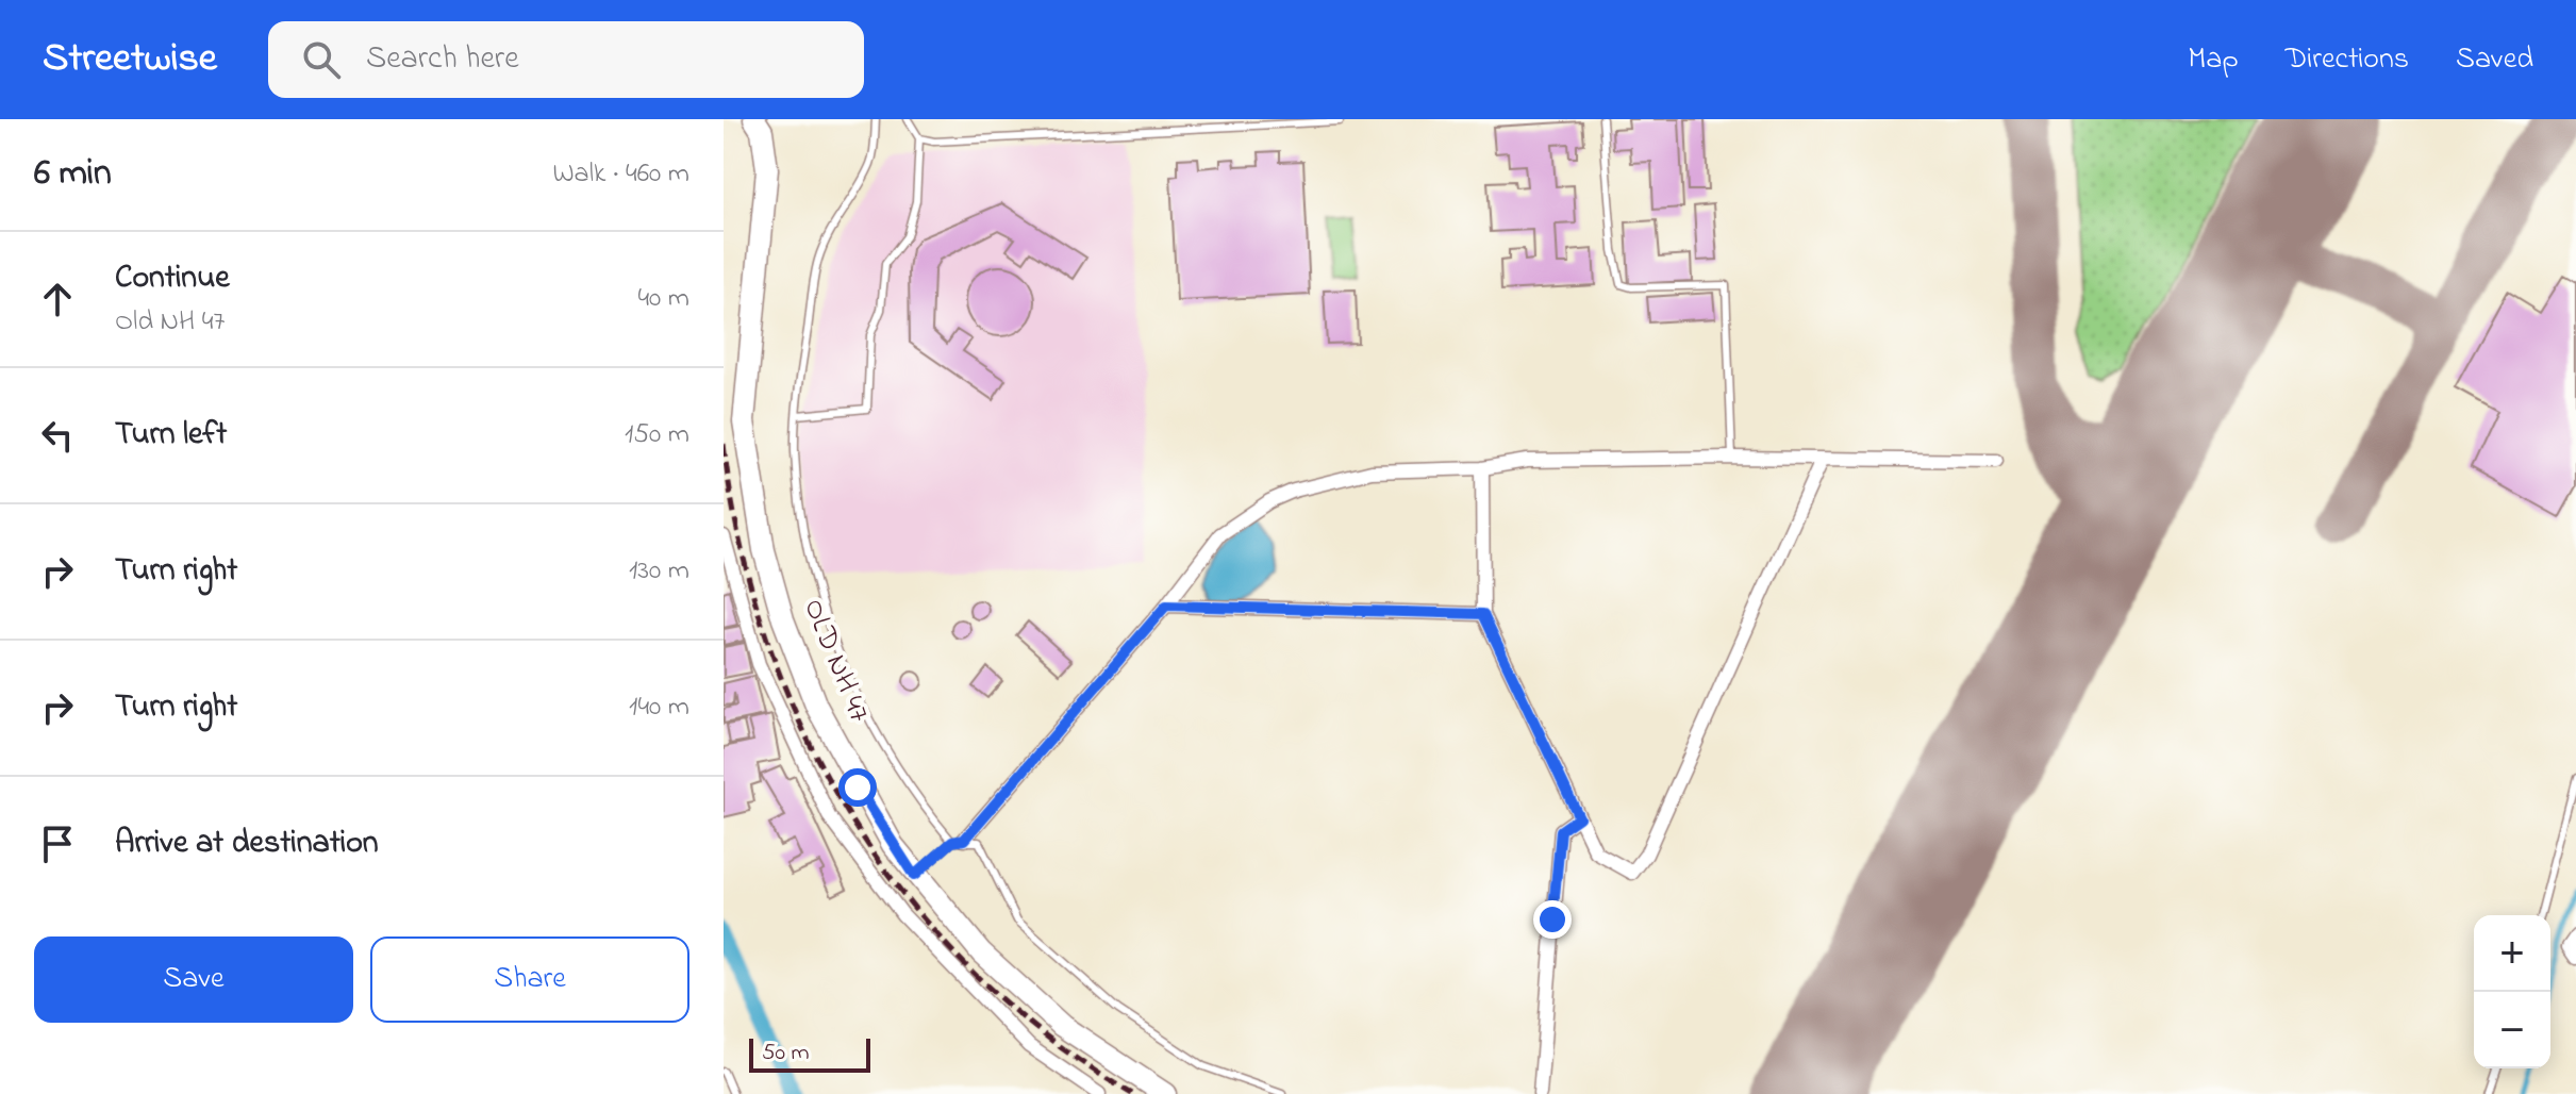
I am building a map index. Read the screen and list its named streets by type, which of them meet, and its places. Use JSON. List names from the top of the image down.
{
  "streets": {
    "main road": ["OLD NH 47"]
  },
  "scale_bar": "50 m",
  "page": {
    "header": "Streetwise",
    "search": "Search here",
    "nav": ["Map", "Directions", "Saved"],
    "heading": ["6 min", "Walk · 460 m"],
    "list": [
      ["Continue", "Old NH 47", "40 m"],
      ["Turn left", "150 m"],
      ["Turn right", "130 m"],
      ["Turn right", "140 m"],
      "Arrive at destination"
    ],
    "buttons": ["Save", "Share"],
    "map_buttons": ["+", "−"],
    "scale": "50 m"
  }
}
